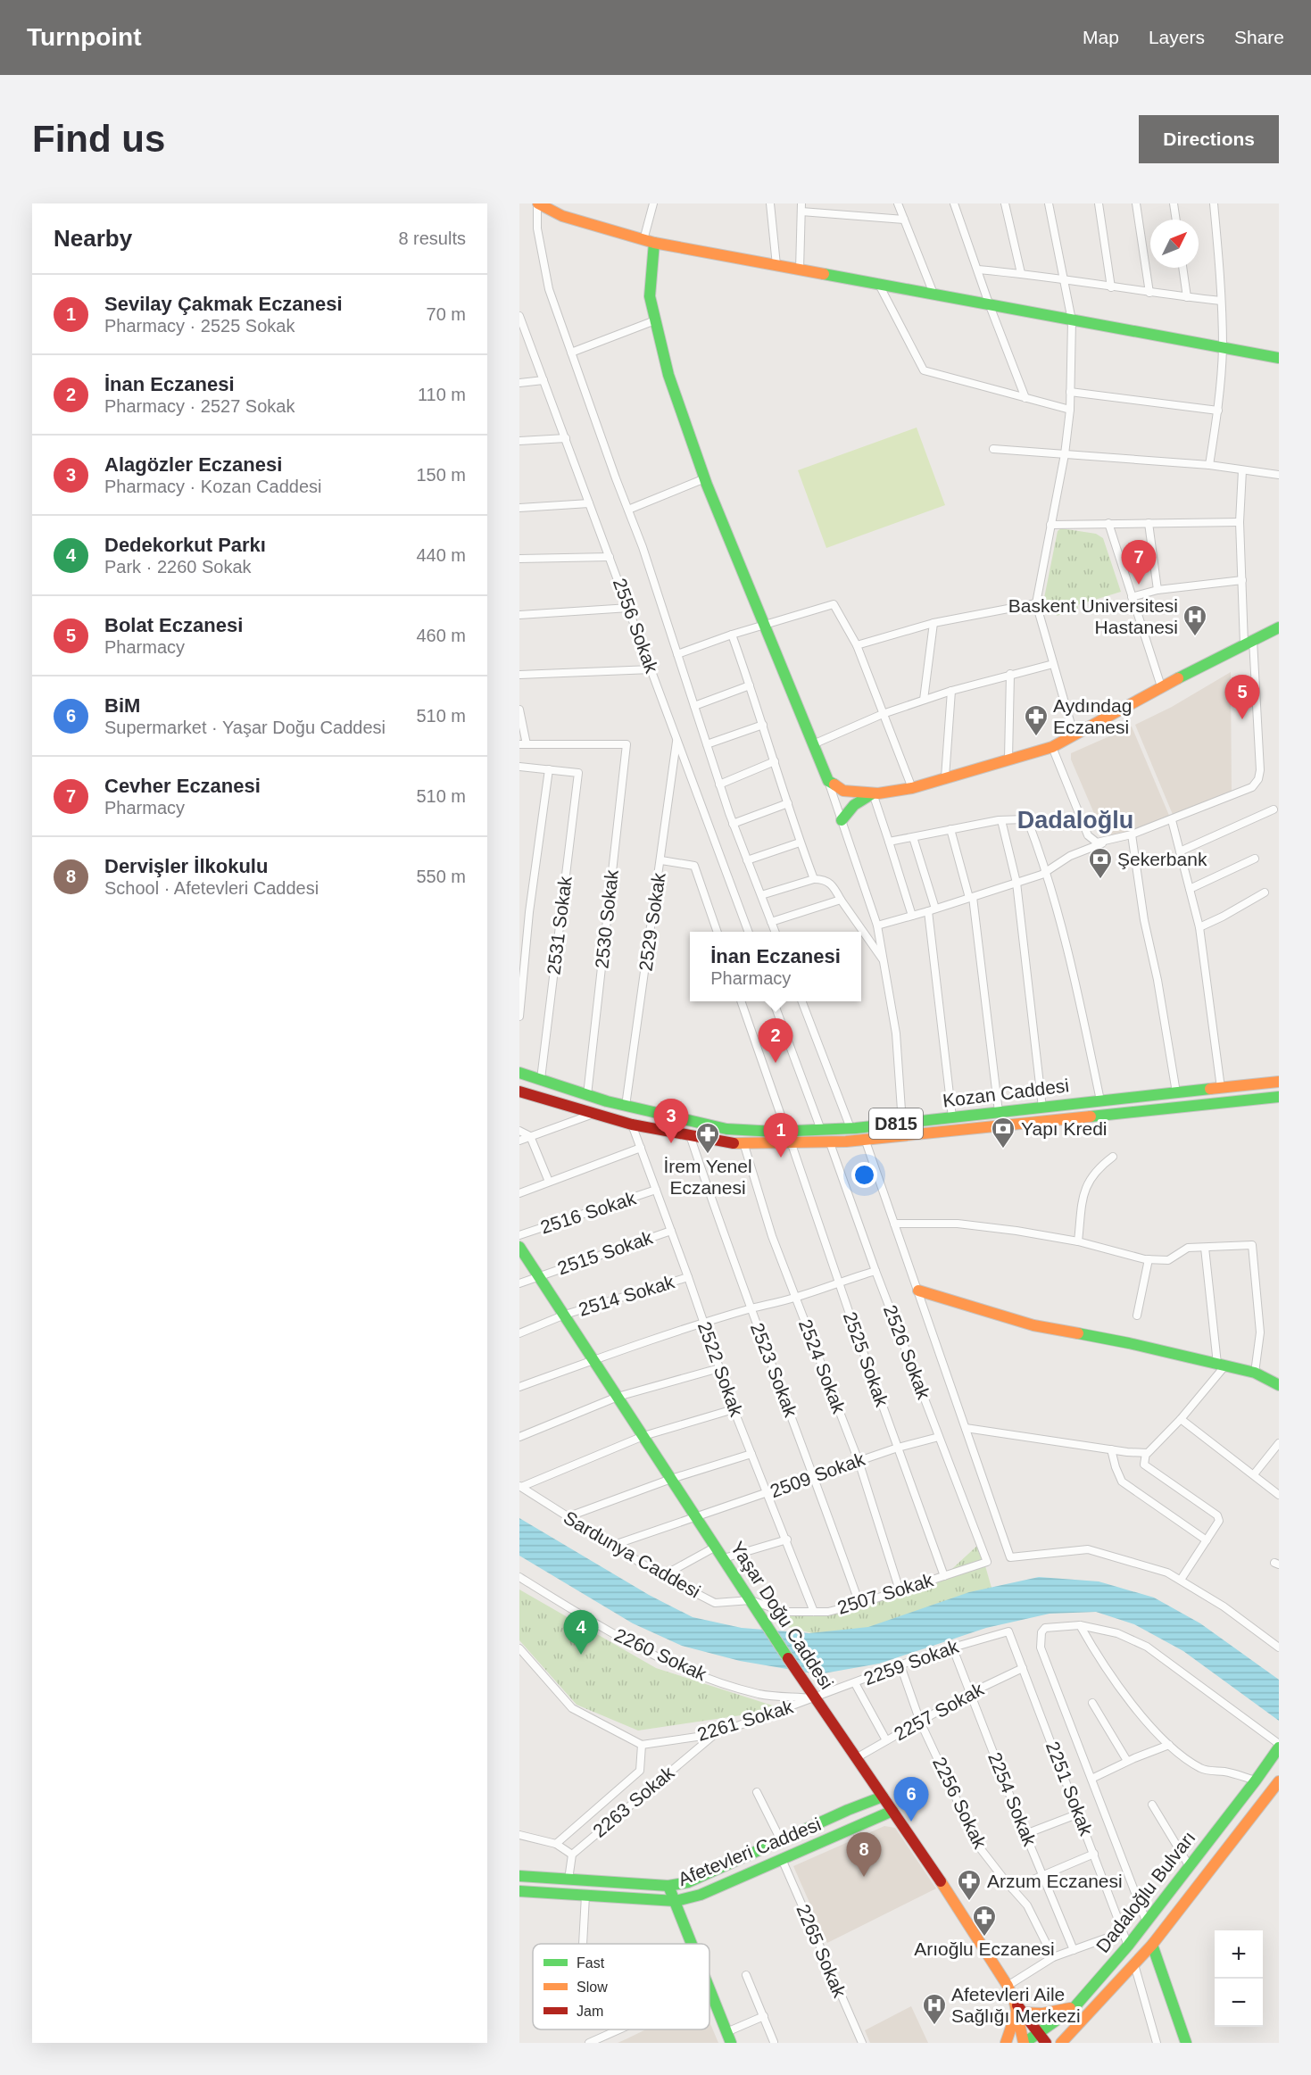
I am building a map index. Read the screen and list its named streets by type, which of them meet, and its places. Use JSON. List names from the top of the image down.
{
  "streets": {
    "main road": [
      "Kozan Caddesi",
      "D815",
      "Yaşar Doğu Caddesi",
      "Afetevleri Caddesi",
      "Dadaloğlu Bulvarı"
    ],
    "street": [
      "2556 Sokak",
      "2530 Sokak",
      "2529 Sokak",
      "2531 Sokak",
      "2516 Sokak",
      "2515 Sokak",
      "2514 Sokak",
      "2526 Sokak",
      "2525 Sokak",
      "2524 Sokak",
      "2522 Sokak",
      "2523 Sokak",
      "2509 Sokak",
      "Sardunya Caddesi",
      "2507 Sokak",
      "2260 Sokak",
      "2259 Sokak",
      "2257 Sokak",
      "2261 Sokak",
      "2251 Sokak",
      "2254 Sokak",
      "2263 Sokak",
      "2256 Sokak",
      "2265 Sokak"
    ]
  },
  "crossings": [
    ["2556 Sokak", "2529 Sokak"],
    ["2530 Sokak", "Kozan Caddesi"],
    ["2529 Sokak", "Kozan Caddesi"],
    ["2531 Sokak", "Kozan Caddesi"],
    ["Kozan Caddesi", "2526 Sokak"],
    ["Kozan Caddesi", "2525 Sokak"],
    ["Kozan Caddesi", "2524 Sokak"],
    ["Kozan Caddesi", "2522 Sokak"],
    ["Kozan Caddesi", "2523 Sokak"],
    ["2516 Sokak", "2522 Sokak"],
    ["2515 Sokak", "2522 Sokak"],
    ["2515 Sokak", "Yaşar Doğu Caddesi"],
    ["2514 Sokak", "2522 Sokak"],
    ["2514 Sokak", "Yaşar Doğu Caddesi"],
    ["2526 Sokak", "2509 Sokak"],
    ["2526 Sokak", "2507 Sokak"],
    ["2525 Sokak", "2509 Sokak"],
    ["2525 Sokak", "2507 Sokak"],
    ["2524 Sokak", "2509 Sokak"],
    ["2524 Sokak", "2507 Sokak"],
    ["2522 Sokak", "2509 Sokak"],
    ["2522 Sokak", "2507 Sokak"],
    ["2523 Sokak", "2509 Sokak"],
    ["2523 Sokak", "2507 Sokak"],
    ["2509 Sokak", "Sardunya Caddesi"],
    ["2509 Sokak", "Yaşar Doğu Caddesi"],
    ["Sardunya Caddesi", "2507 Sokak"],
    ["Sardunya Caddesi", "Yaşar Doğu Caddesi"],
    ["2507 Sokak", "Yaşar Doğu Caddesi"],
    ["Yaşar Doğu Caddesi", "2260 Sokak"],
    ["Yaşar Doğu Caddesi", "2259 Sokak"],
    ["Yaşar Doğu Caddesi", "2257 Sokak"],
    ["Yaşar Doğu Caddesi", "2261 Sokak"],
    ["Yaşar Doğu Caddesi", "Afetevleri Caddesi"],
    ["2260 Sokak", "2259 Sokak"],
    ["2260 Sokak", "2261 Sokak"],
    ["2259 Sokak", "2261 Sokak"],
    ["2259 Sokak", "2251 Sokak"],
    ["2259 Sokak", "2254 Sokak"],
    ["2259 Sokak", "2256 Sokak"],
    ["2257 Sokak", "2251 Sokak"],
    ["2257 Sokak", "2254 Sokak"],
    ["2257 Sokak", "2256 Sokak"],
    ["2261 Sokak", "2263 Sokak"],
    ["2251 Sokak", "Dadaloğlu Bulvarı"],
    ["Afetevleri Caddesi", "2265 Sokak"]
  ],
  "districts": ["Dadaloğlu"],
  "places": {
    "hospital": ["Baskent Universitesi Hastanesi", "Afetevleri Aile Sağlığı Merkezi"],
    "pharmacy": [
      "Aydındag Eczanesi",
      "İrem Yenel Eczanesi",
      "Arzum Eczanesi",
      "Arıoğlu Eczanesi"
    ],
    "bank": ["Şekerbank", "Yapı Kredi"]
  },
  "legend": ["Fast", "Slow", "Jam"],
  "north": "top right",
  "page": {
    "header": "Turnpoint",
    "nav": ["Map", "Layers", "Share"],
    "buttons": "Directions",
    "title": "Find us",
    "heading": ["Nearby", "8 results"],
    "list": [
      {
        "mark": "1",
        "name": "Sevilay Çakmak Eczanesi",
        "note": "Pharmacy · 2525 Sokak",
        "value": "70 m"
      },
      {
        "mark": "2",
        "name": "İnan Eczanesi",
        "note": "Pharmacy · 2527 Sokak",
        "value": "110 m"
      },
      {
        "mark": "3",
        "name": "Alagözler Eczanesi",
        "note": "Pharmacy · Kozan Caddesi",
        "value": "150 m"
      },
      {
        "mark": "4",
        "name": "Dedekorkut Parkı",
        "note": "Park · 2260 Sokak",
        "value": "440 m"
      },
      {
        "mark": "5",
        "name": "Bolat Eczanesi",
        "note": "Pharmacy",
        "value": "460 m"
      },
      {
        "mark": "6",
        "name": "BiM",
        "note": "Supermarket · Yaşar Doğu Caddesi",
        "value": "510 m"
      },
      {
        "mark": "7",
        "name": "Cevher Eczanesi",
        "note": "Pharmacy",
        "value": "510 m"
      },
      {
        "mark": "8",
        "name": "Dervişler İlkokulu",
        "note": "School · Afetevleri Caddesi",
        "value": "550 m"
      }
    ],
    "pins": [
      "7",
      "5",
      "2",
      "3",
      "1",
      "4",
      "6",
      "8"
    ],
    "popup": ["İnan Eczanesi", "Pharmacy"],
    "map_buttons": ["+", "−"]
  }
}
